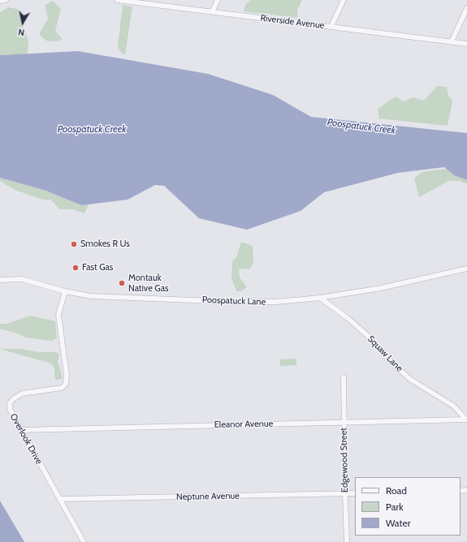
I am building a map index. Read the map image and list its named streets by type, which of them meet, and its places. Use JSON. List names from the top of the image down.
{
  "streets": {
    "street": [
      "Riverside Avenue",
      "Poospatuck Lane",
      "Squaw Lane",
      "Eleanor Avenue",
      "Overlook Drive",
      "Edgewood Street",
      "Neptune Avenue"
    ]
  },
  "crossings": [
    ["Poospatuck Lane", "Squaw Lane"],
    ["Poospatuck Lane", "Overlook Drive"],
    ["Squaw Lane", "Eleanor Avenue"],
    ["Eleanor Avenue", "Overlook Drive"],
    ["Eleanor Avenue", "Edgewood Street"],
    ["Overlook Drive", "Neptune Avenue"],
    ["Edgewood Street", "Neptune Avenue"]
  ],
  "water": ["Poospatuck Creek"],
  "places": ["Smokes R Us", "Fast Gas", "Montauk Native Gas"],
  "legend": ["Road", "Park", "Water"],
  "north": "bottom"
}
